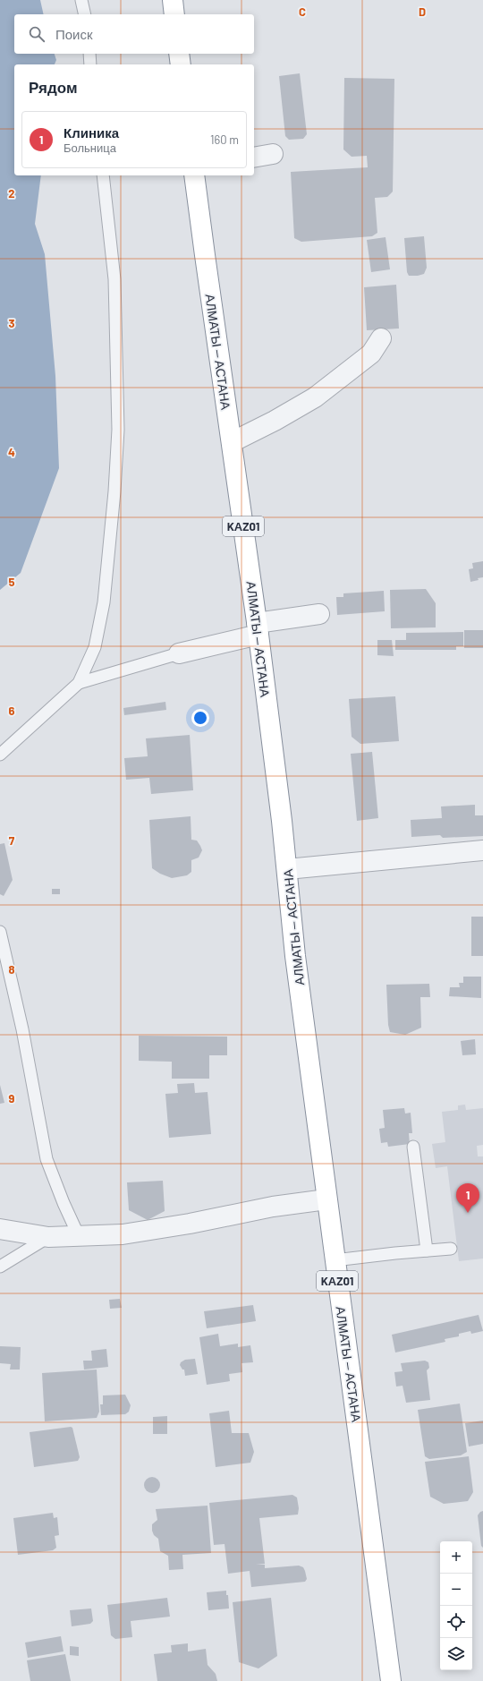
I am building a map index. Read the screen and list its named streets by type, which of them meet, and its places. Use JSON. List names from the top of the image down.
{
  "streets": {
    "highway": ["АЛМАТЫ — АСТАНА", "KАZ01"]
  },
  "page": {
    "search": "Поиск",
    "heading": "Рядом",
    "list": [
      {
        "mark": "1",
        "name": "Клиника",
        "note": "Больница",
        "value": "160 m"
      }
    ],
    "pins": "1",
    "map_buttons": ["+", "−"]
  },
  "grid": {
    "columns": ["C", "D"],
    "rows": [
      "2",
      "3",
      "4",
      "5",
      "6",
      "7",
      "8",
      "9"
    ]
  }
}
